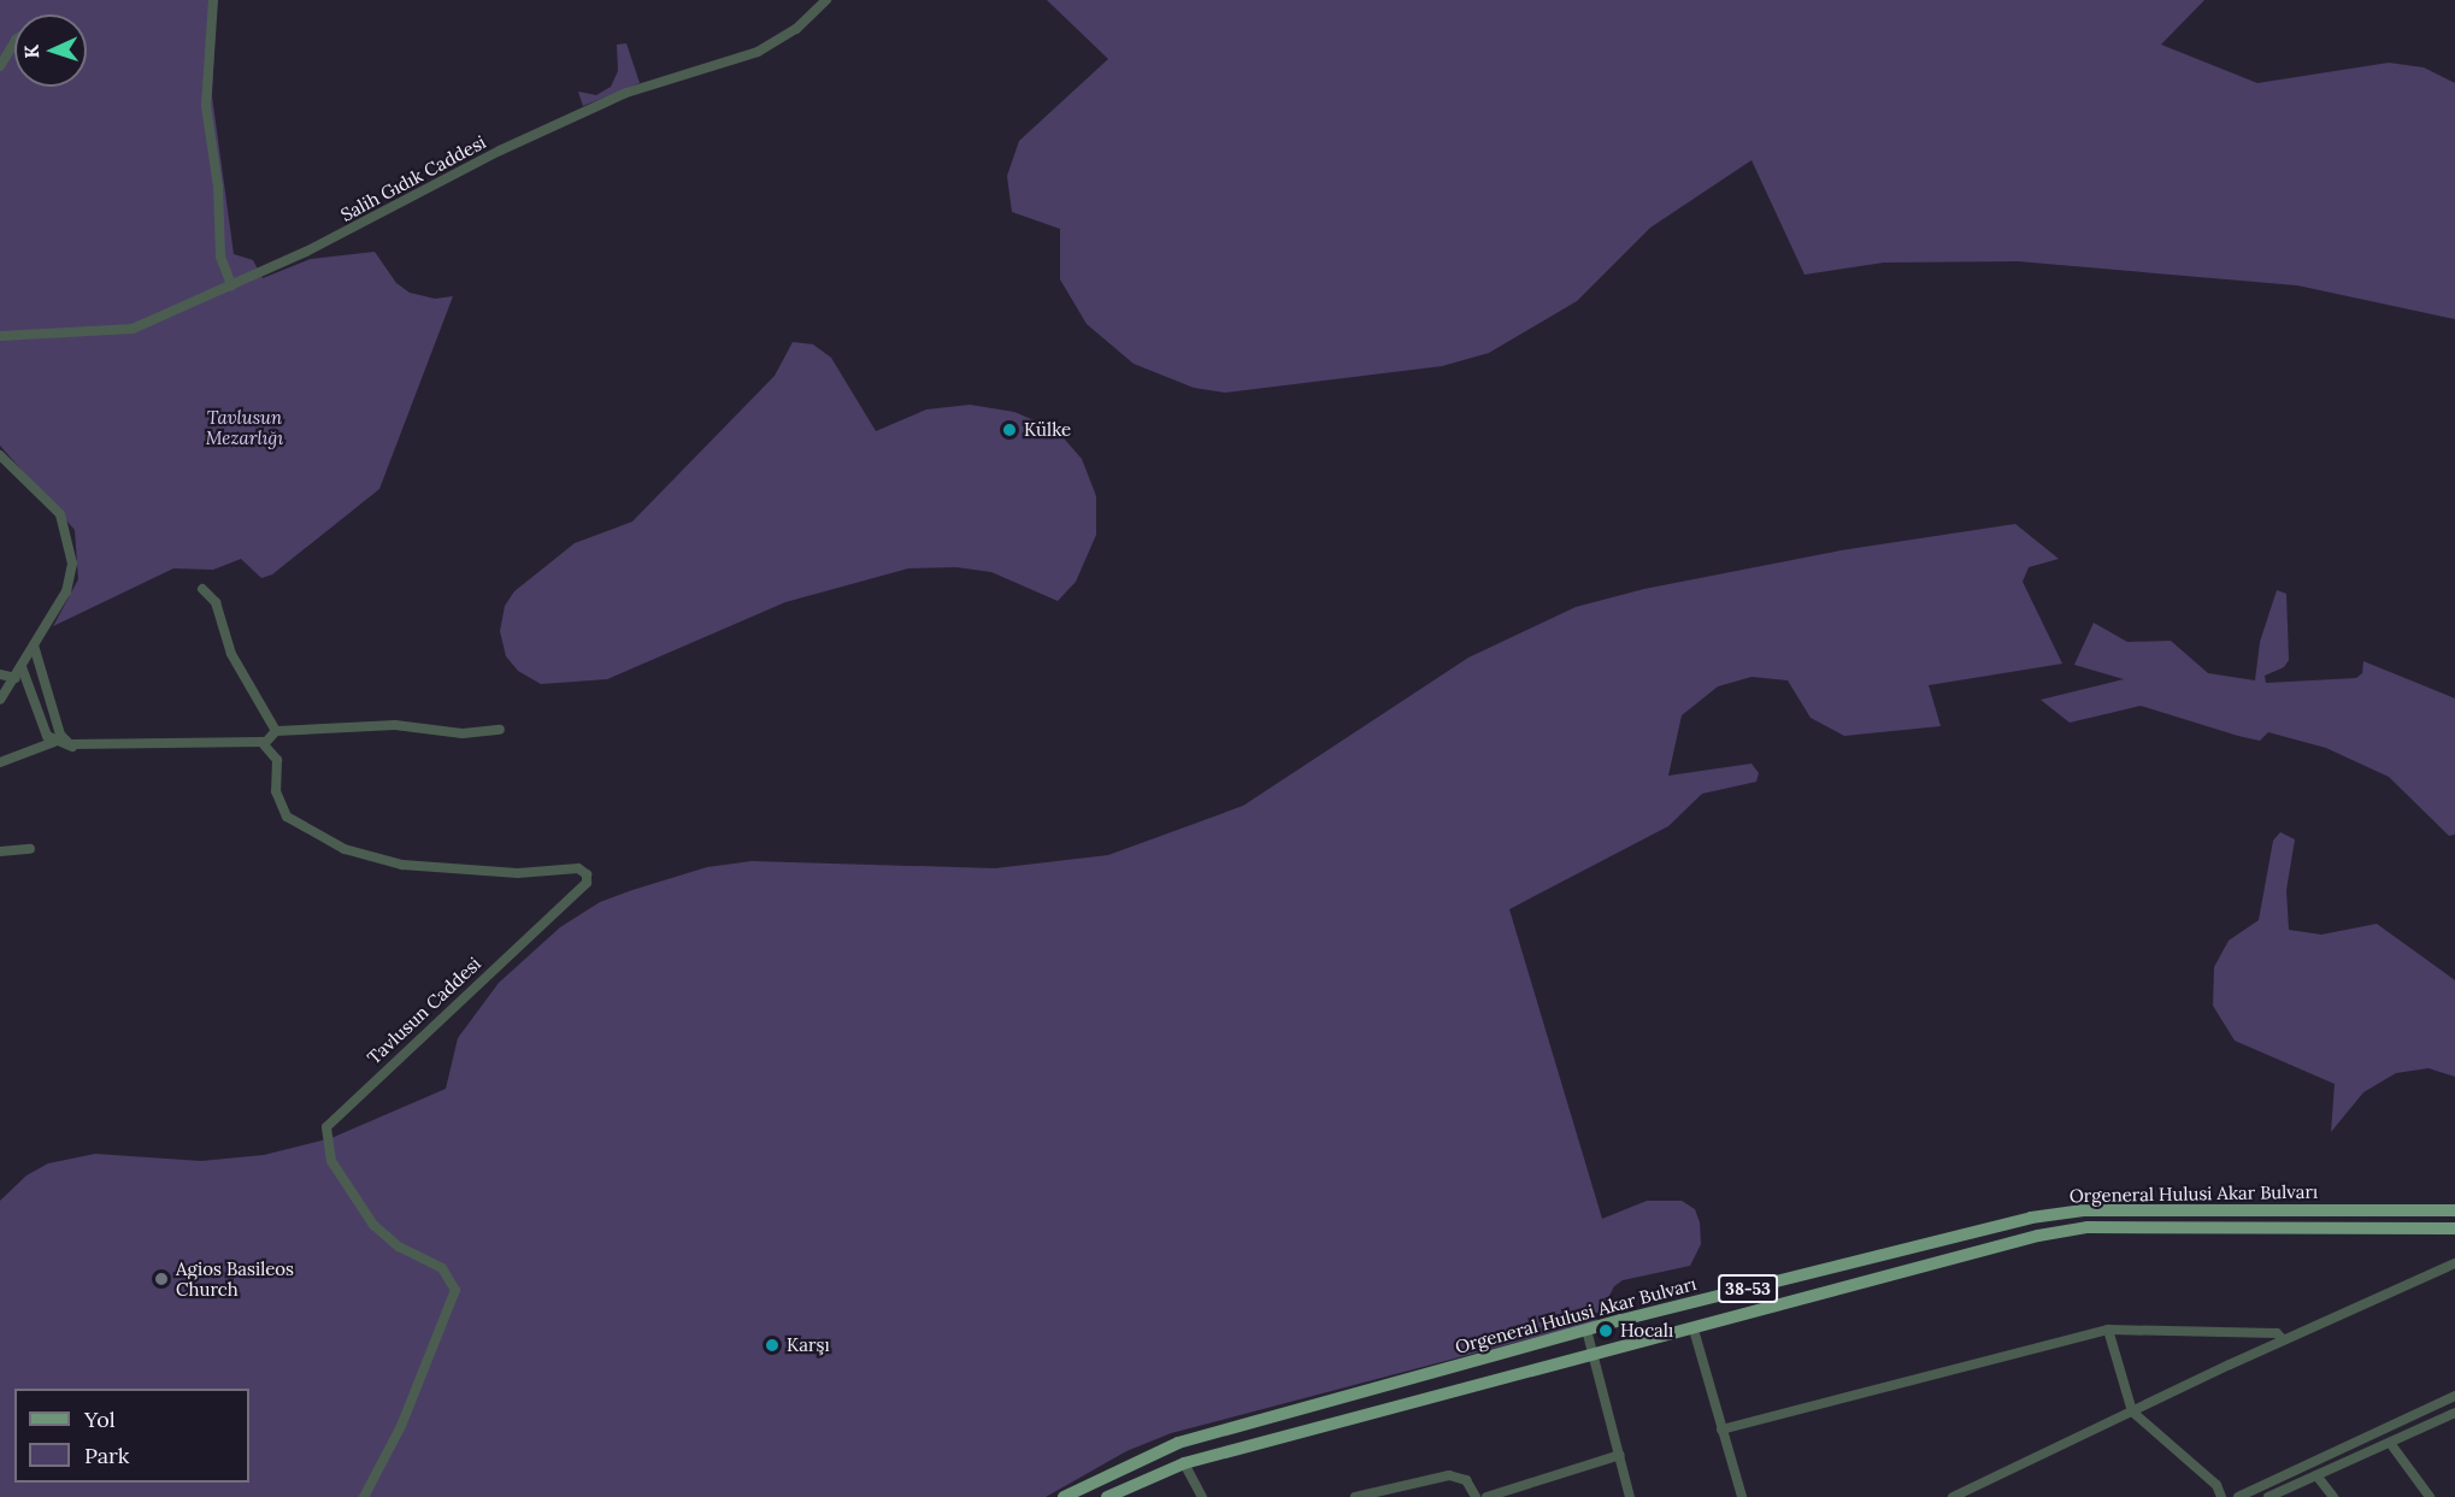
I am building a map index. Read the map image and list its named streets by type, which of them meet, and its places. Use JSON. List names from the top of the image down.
{
  "streets": {
    "main road": ["Orgeneral Hulusi Akar Bulvarı", "38-53"],
    "street": ["Salih Gıdık Caddesi", "Tavlusun Caddesi"]
  },
  "parks": ["Tavlusun Mezarlığı"],
  "places": [
    "Külke",
    "Agios Basileos Church",
    "Hocalı",
    "Karşı"
  ],
  "legend": ["Yol", "Park"],
  "north": "left"
}
